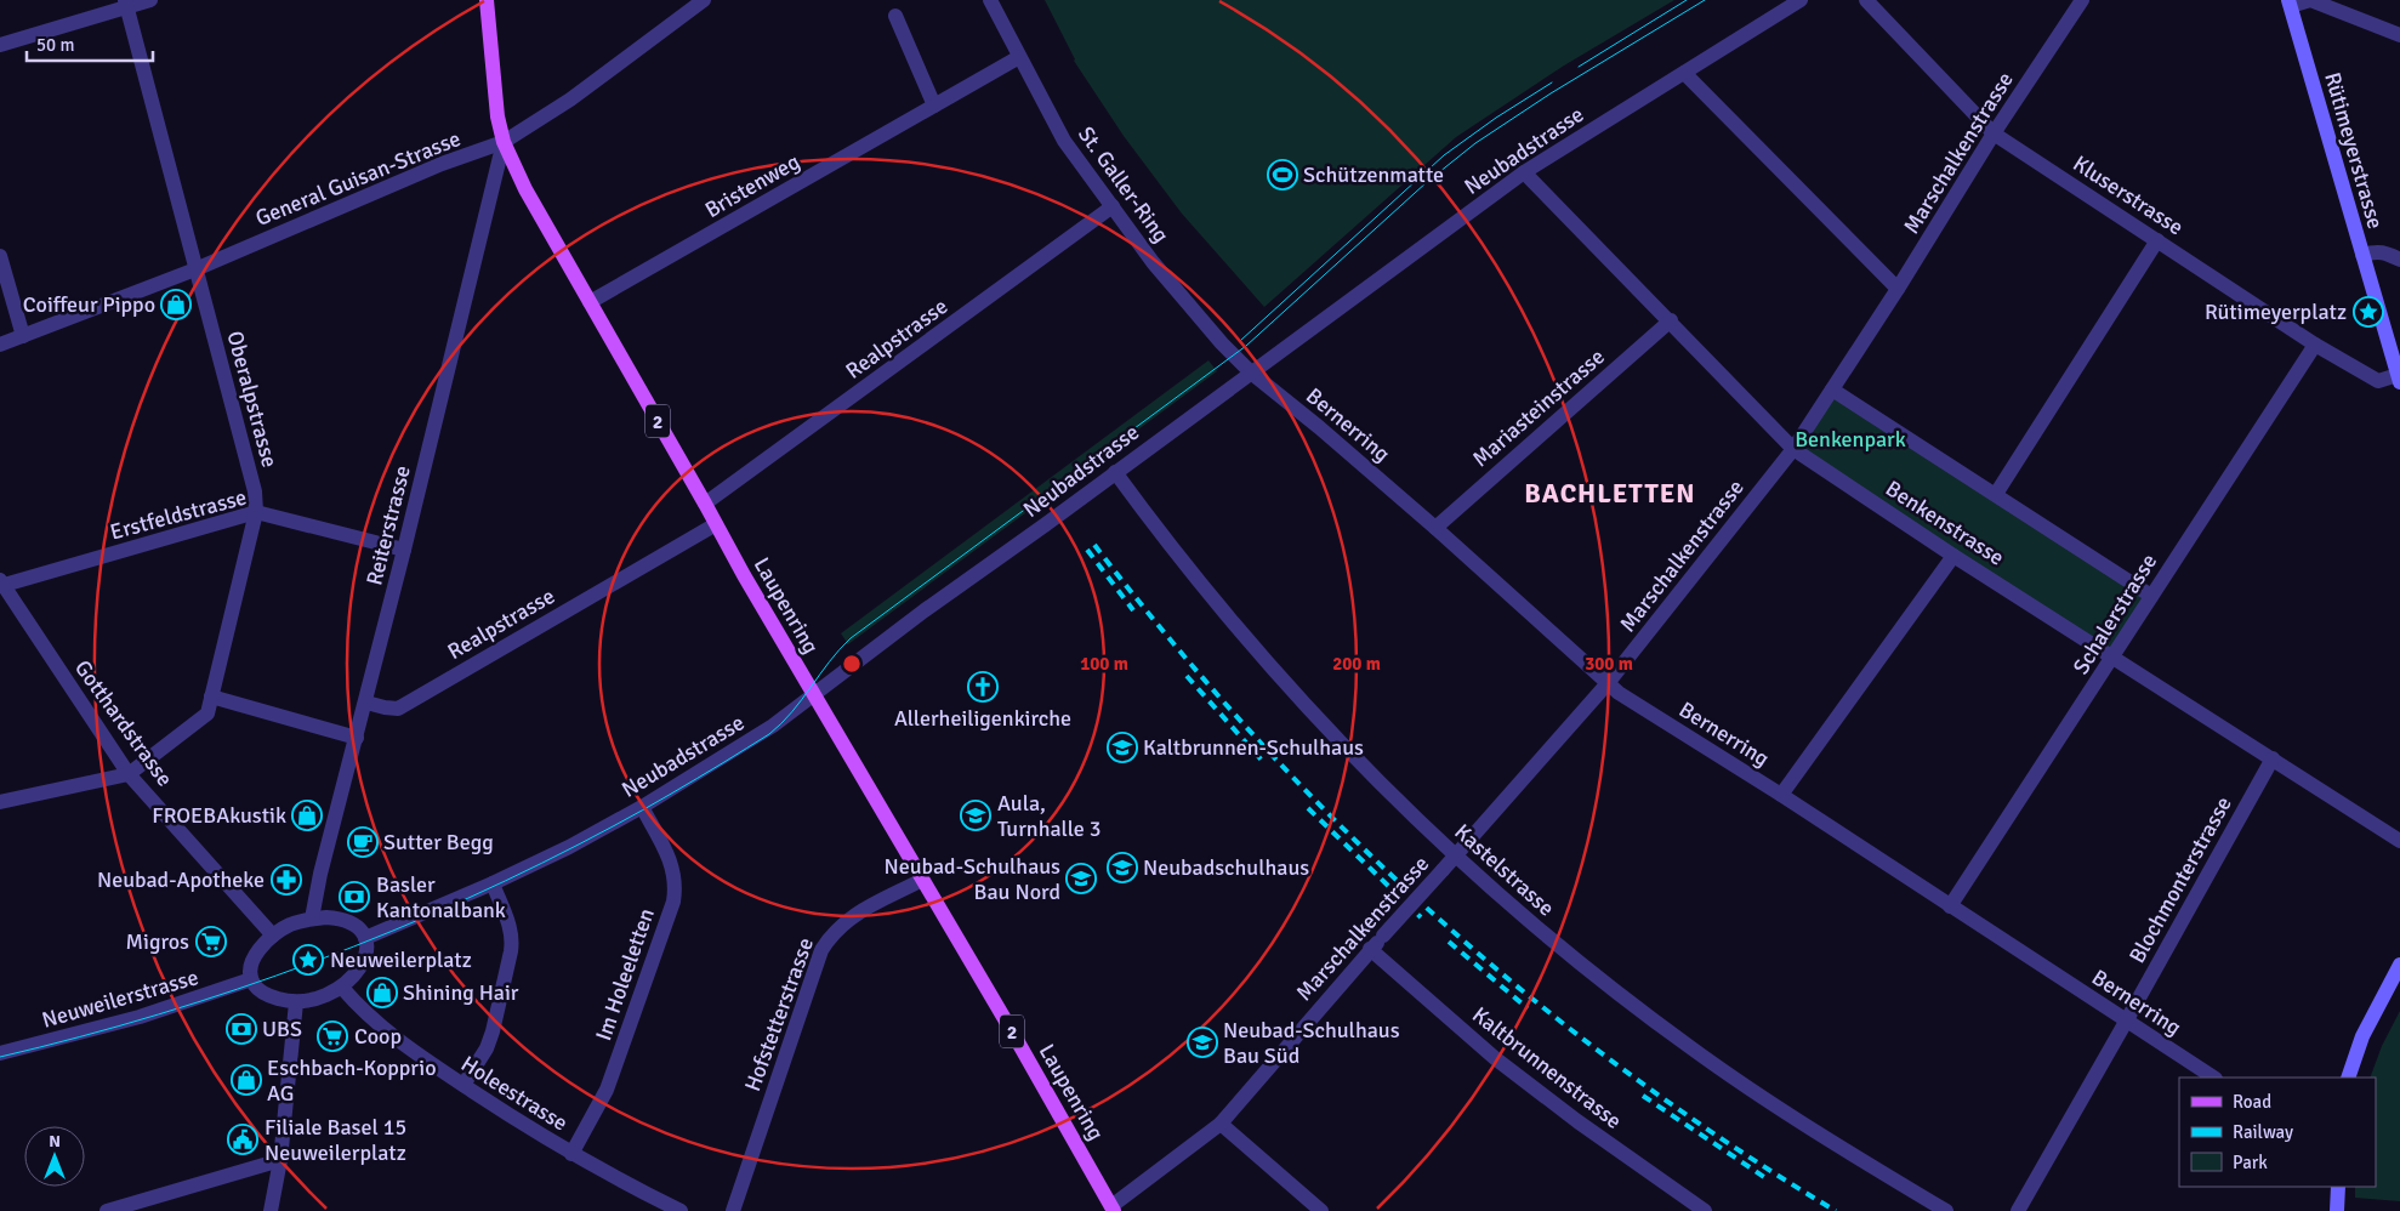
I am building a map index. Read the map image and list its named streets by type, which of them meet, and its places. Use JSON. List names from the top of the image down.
{
  "streets": {
    "main road": ["Rütimeyerstrasse", "2", "Laupenring"],
    "street": [
      "Neubadstrasse",
      "Marschalkenstrasse",
      "General Guisan-Strasse",
      "St. Galler-Ring",
      "Bristenweg",
      "Kluserstrasse",
      "Realpstrasse",
      "Oberalpstrasse",
      "Mariasteinstrasse",
      "Bernerring",
      "Erstfeldstrasse",
      "Benkenstrasse",
      "Reiterstrasse",
      "Schalerstrasse",
      "Gotthardstrasse",
      "Kastelstrasse",
      "Blochmonterstrasse",
      "Im Holeeletten",
      "Neuweilerstrasse",
      "Hofstetterstrasse",
      "Kaltbrunnenstrasse",
      "Holeestrasse"
    ]
  },
  "crossings": [
    ["Neubadstrasse", "St. Galler-Ring"],
    ["Neubadstrasse", "Bernerring"],
    ["Neubadstrasse", "Benkenstrasse"],
    ["Neubadstrasse", "Reiterstrasse"],
    ["Neubadstrasse", "Laupenring"],
    ["Neubadstrasse", "Gotthardstrasse"],
    ["Neubadstrasse", "Kastelstrasse"],
    ["Neubadstrasse", "Im Holeeletten"],
    ["Neubadstrasse", "Neuweilerstrasse"],
    ["Neubadstrasse", "Holeestrasse"],
    ["Rütimeyerstrasse", "Kluserstrasse"],
    ["Marschalkenstrasse", "Kluserstrasse"],
    ["Marschalkenstrasse", "Bernerring"],
    ["Marschalkenstrasse", "Benkenstrasse"],
    ["Marschalkenstrasse", "Laupenring"],
    ["Marschalkenstrasse", "Kastelstrasse"],
    ["Marschalkenstrasse", "Kaltbrunnenstrasse"],
    ["General Guisan-Strasse", "Oberalpstrasse"],
    ["General Guisan-Strasse", "2"],
    ["General Guisan-Strasse", "Reiterstrasse"],
    ["General Guisan-Strasse", "Laupenring"],
    ["St. Galler-Ring", "Bristenweg"],
    ["St. Galler-Ring", "Realpstrasse"],
    ["St. Galler-Ring", "Bernerring"],
    ["Bristenweg", "Laupenring"],
    ["Kluserstrasse", "Schalerstrasse"],
    ["Realpstrasse", "Reiterstrasse"],
    ["Realpstrasse", "Laupenring"],
    ["Oberalpstrasse", "Erstfeldstrasse"],
    ["Oberalpstrasse", "Gotthardstrasse"],
    ["Mariasteinstrasse", "Bernerring"],
    ["Mariasteinstrasse", "Benkenstrasse"],
    ["2", "Reiterstrasse"],
    ["2", "Laupenring"],
    ["Bernerring", "Schalerstrasse"],
    ["Bernerring", "Blochmonterstrasse"],
    ["Erstfeldstrasse", "Reiterstrasse"],
    ["Erstfeldstrasse", "Gotthardstrasse"],
    ["Benkenstrasse", "Schalerstrasse"],
    ["Benkenstrasse", "Blochmonterstrasse"],
    ["Reiterstrasse", "Laupenring"],
    ["Reiterstrasse", "Gotthardstrasse"],
    ["Reiterstrasse", "Neuweilerstrasse"],
    ["Reiterstrasse", "Holeestrasse"],
    ["Laupenring", "Hofstetterstrasse"],
    ["Gotthardstrasse", "Neuweilerstrasse"],
    ["Gotthardstrasse", "Holeestrasse"],
    ["Im Holeeletten", "Holeestrasse"],
    ["Neuweilerstrasse", "Holeestrasse"]
  ],
  "districts": ["BACHLETTEN"],
  "parks": ["Benkenpark"],
  "places": {
    "sports": ["Schützenmatte"],
    "shop": [
      "Coiffeur Pippo",
      "FROEBAkustik",
      "Shining Hair",
      "Eschbach-Kopprio AG"
    ],
    "place": ["Rütimeyerplatz", "Neuweilerplatz"],
    "church": ["Allerheiligenkirche"],
    "school or university": [
      "Kaltbrunnen-Schulhaus",
      "Aula, Turnhalle 3",
      "Neubadschulhaus",
      "Neubad-Schulhaus Bau Nord",
      "Neubad-Schulhaus Bau Süd"
    ],
    "cafe": ["Sutter Begg"],
    "pharmacy": ["Neubad-Apotheke"],
    "bank": ["Basler Kantonalbank", "UBS"],
    "supermarket": ["Migros", "Coop"],
    "public building": ["Filiale Basel 15 Neuweilerplatz"]
  },
  "legend": ["Road", "Railway", "Park"],
  "scale_bar": "50 m",
  "north": "top",
  "rings": ["100 m", "200 m", "300 m"]
}
